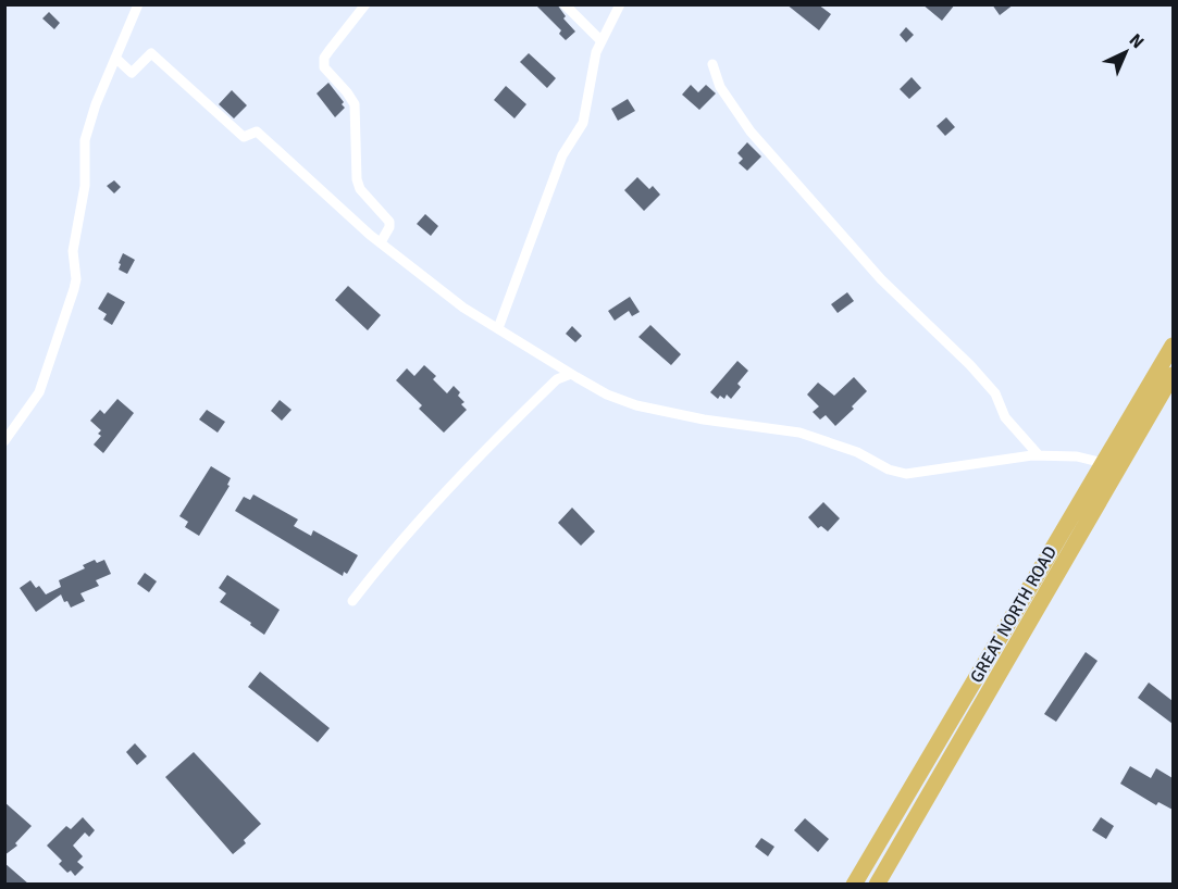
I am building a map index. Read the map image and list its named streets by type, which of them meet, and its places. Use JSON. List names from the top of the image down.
{
  "streets": {
    "highway": ["GREAT NORTH ROAD"]
  },
  "north": "top right"
}
